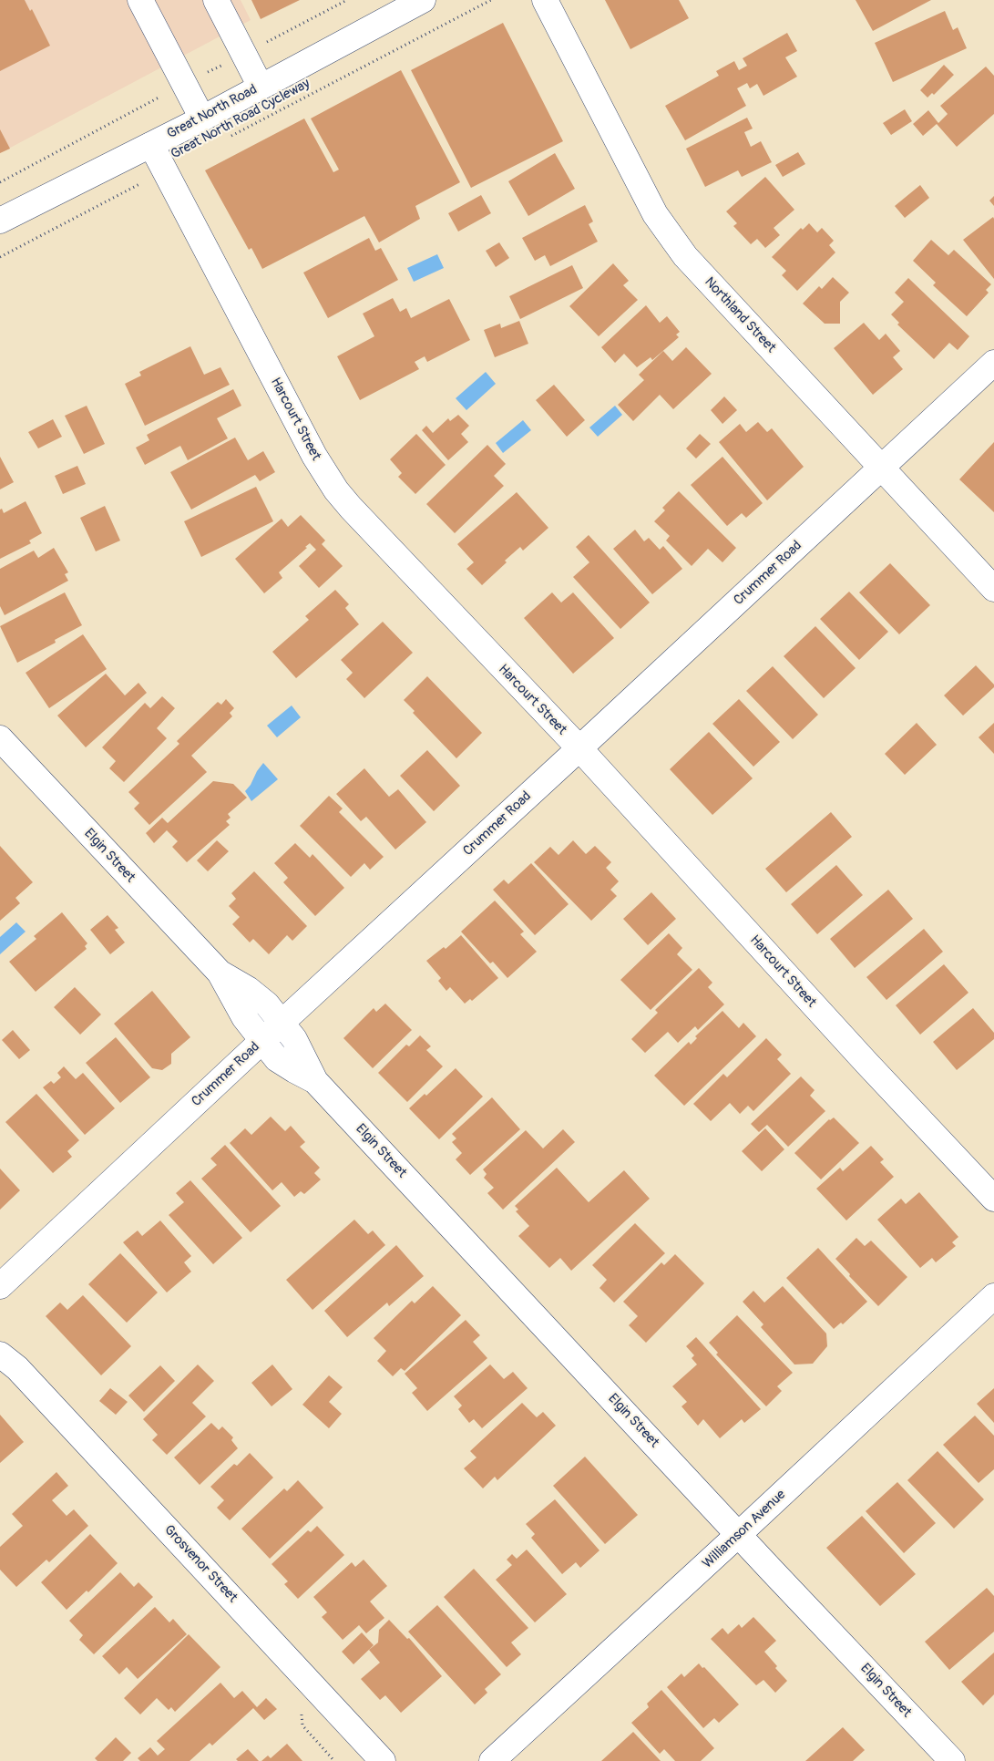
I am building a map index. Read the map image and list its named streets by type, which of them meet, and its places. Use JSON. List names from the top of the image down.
{
  "streets": {
    "street": [
      "Great North Road",
      "Northland Street",
      "Harcourt Street",
      "Crummer Road",
      "Elgin Street",
      "Williamson Avenue",
      "Grosvenor Street"
    ],
    "path": ["Great North Road Cycleway"]
  },
  "crossings": [
    ["Great North Road", "Harcourt Street"],
    ["Great North Road Cycleway", "Harcourt Street"],
    ["Northland Street", "Crummer Road"],
    ["Harcourt Street", "Crummer Road"],
    ["Crummer Road", "Elgin Street"],
    ["Elgin Street", "Williamson Avenue"]
  ]
}
